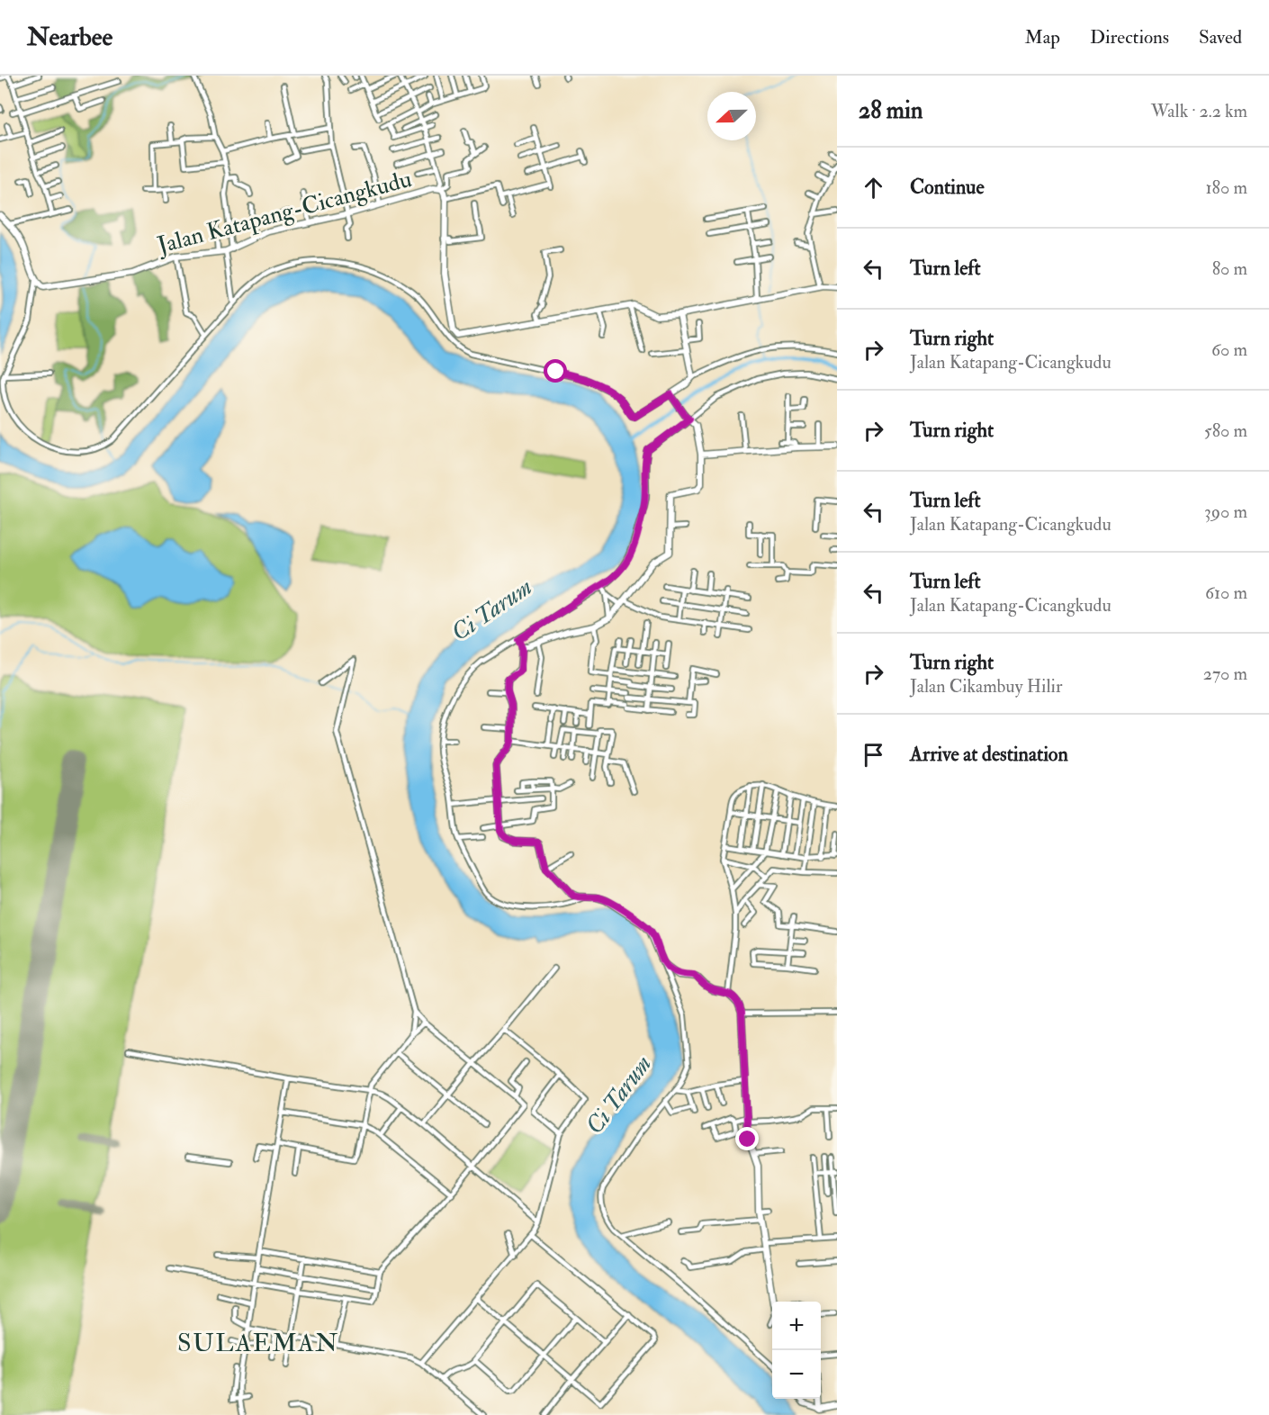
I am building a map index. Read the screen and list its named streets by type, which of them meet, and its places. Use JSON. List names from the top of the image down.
{
  "streets": {
    "street": ["Jalan Katapang-Cicangkudu"]
  },
  "districts": ["SULAEMAN"],
  "water": ["Ci Tarum"],
  "north": "left",
  "page": {
    "header": "Nearbee",
    "nav": ["Map", "Directions", "Saved"],
    "heading": ["28 min", "Walk · 2.2 km"],
    "list": [
      ["Continue", "180 m"],
      ["Turn left", "80 m"],
      ["Turn right", "Jalan Katapang-Cicangkudu", "60 m"],
      ["Turn right", "580 m"],
      ["Turn left", "Jalan Katapang-Cicangkudu", "390 m"],
      ["Turn left", "Jalan Katapang-Cicangkudu", "610 m"],
      ["Turn right", "Jalan Cikambuy Hilir", "270 m"],
      "Arrive at destination"
    ],
    "map_buttons": ["+", "−"]
  }
}
